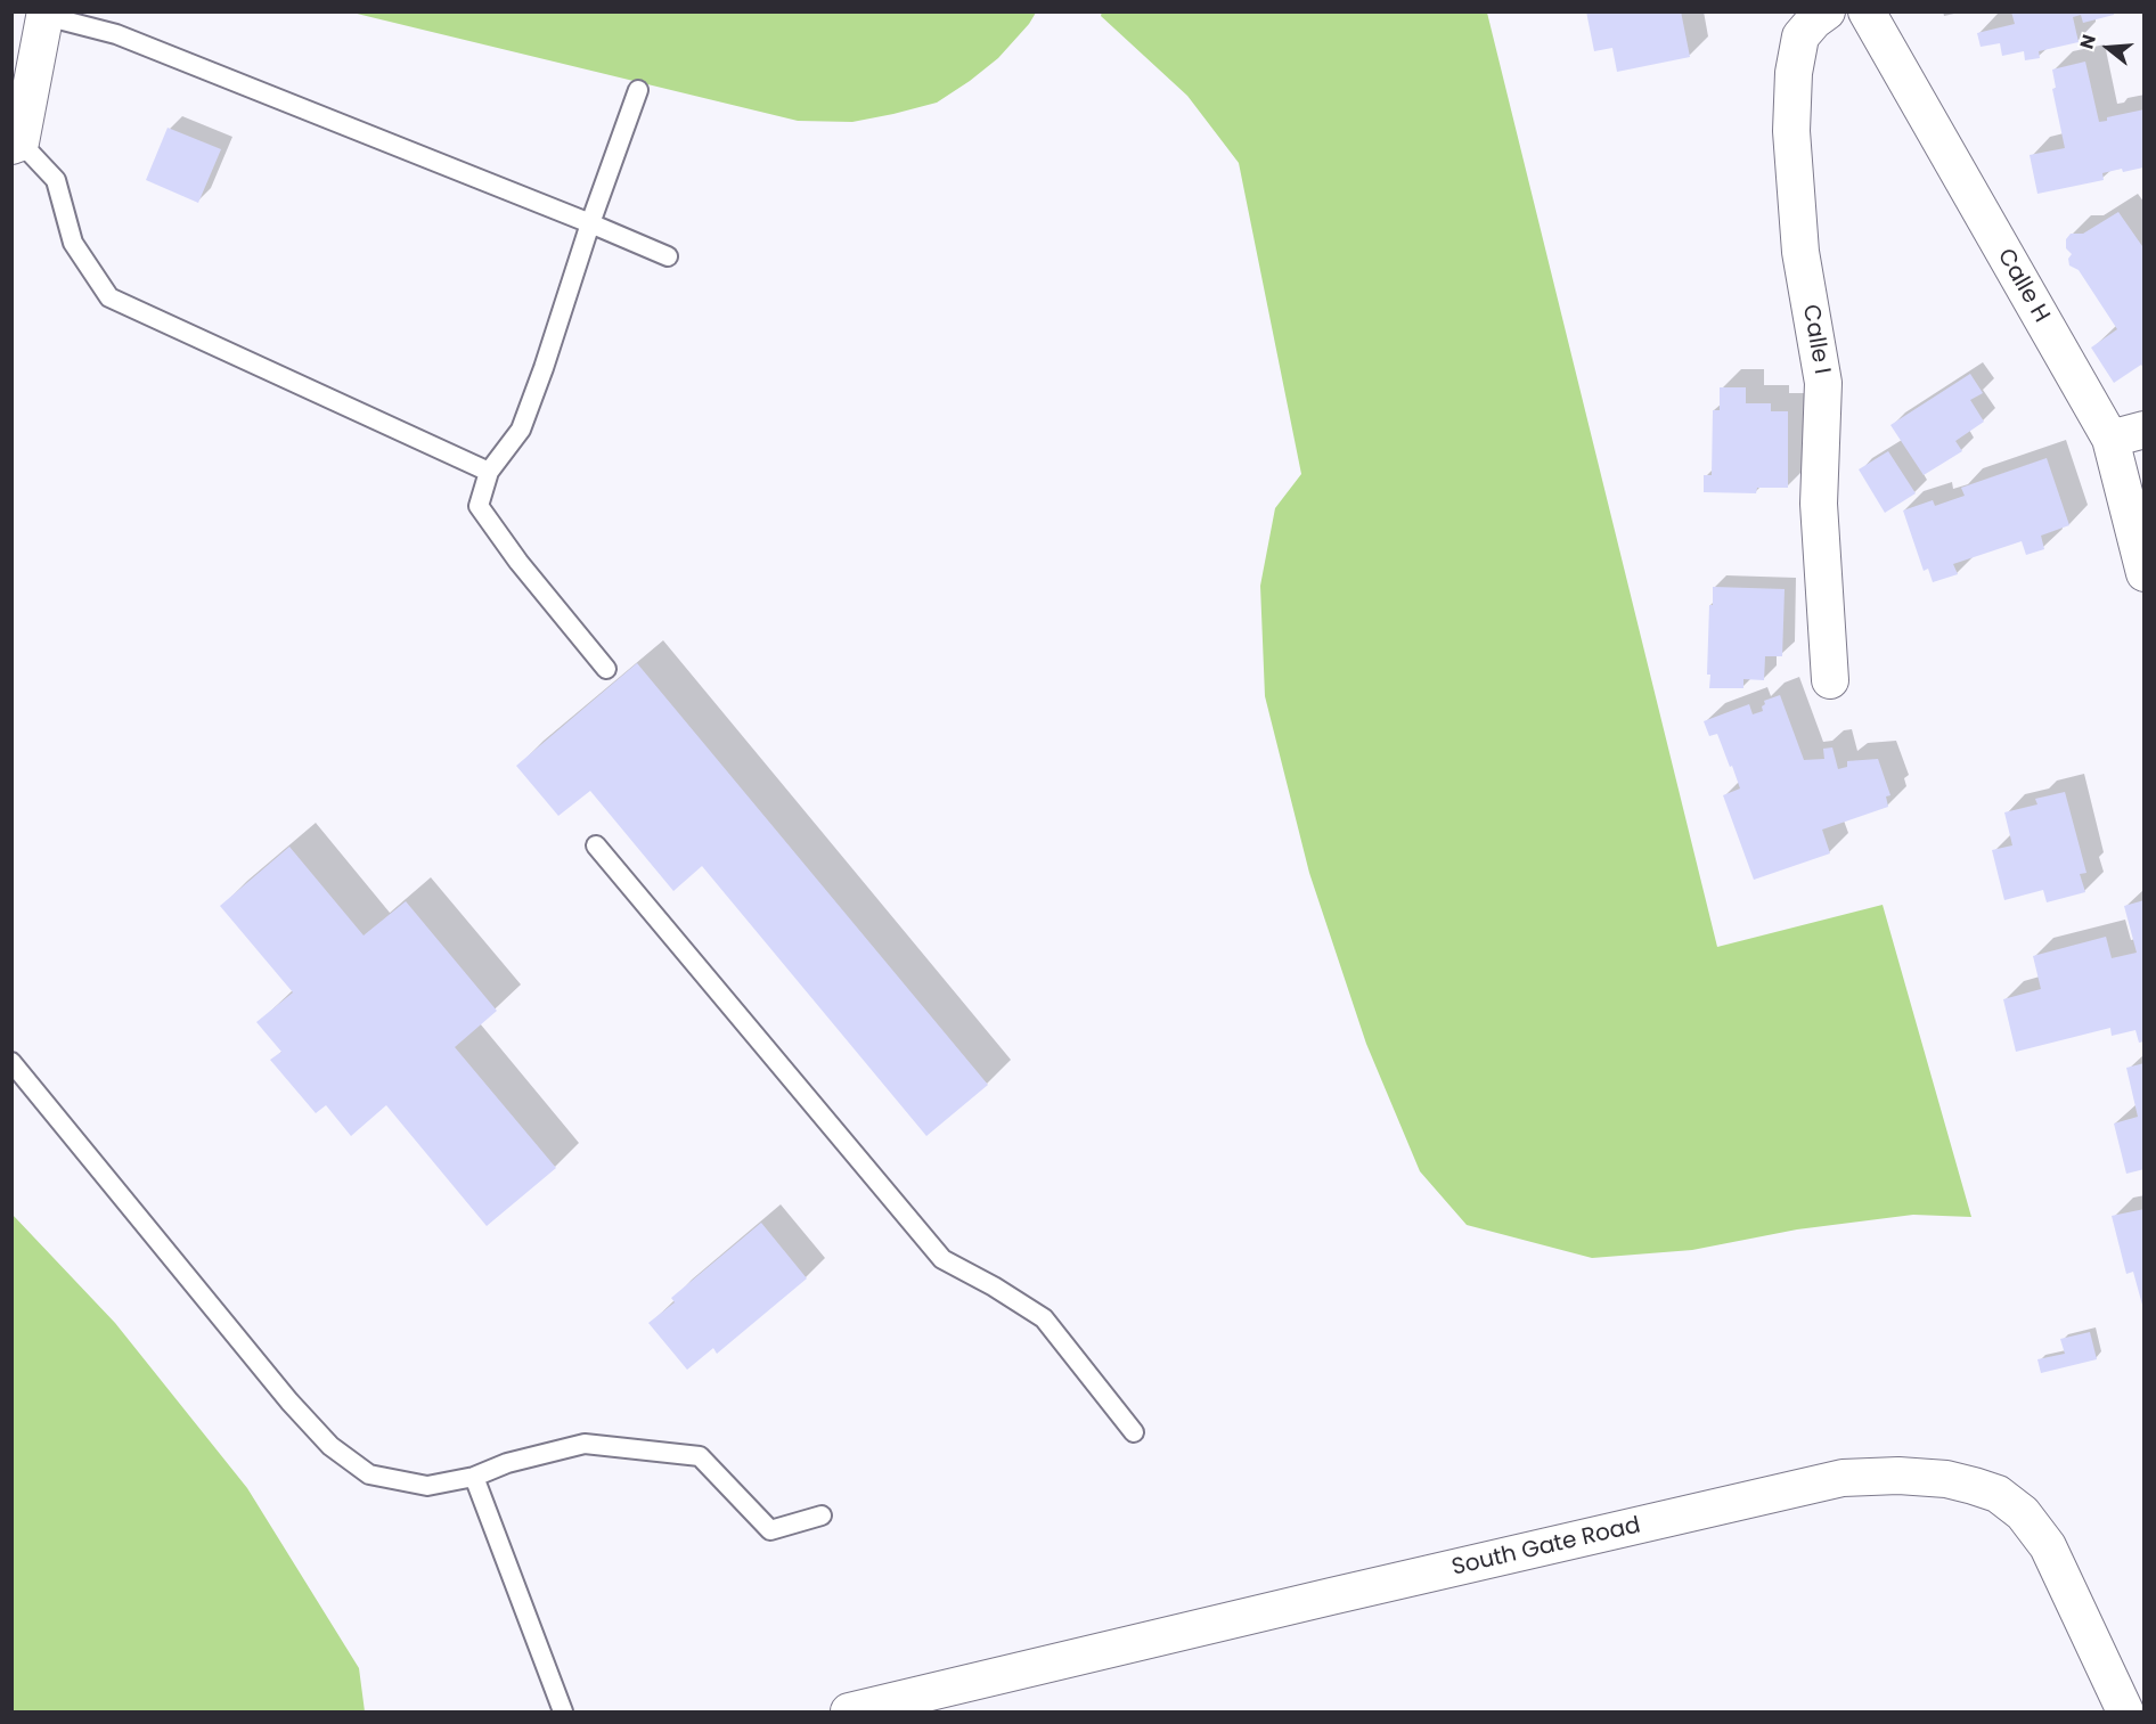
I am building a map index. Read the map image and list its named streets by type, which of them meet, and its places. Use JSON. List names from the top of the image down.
{
  "streets": {
    "street": ["Calle H", "Calle I", "South Gate Road"]
  },
  "north": "left"
}
